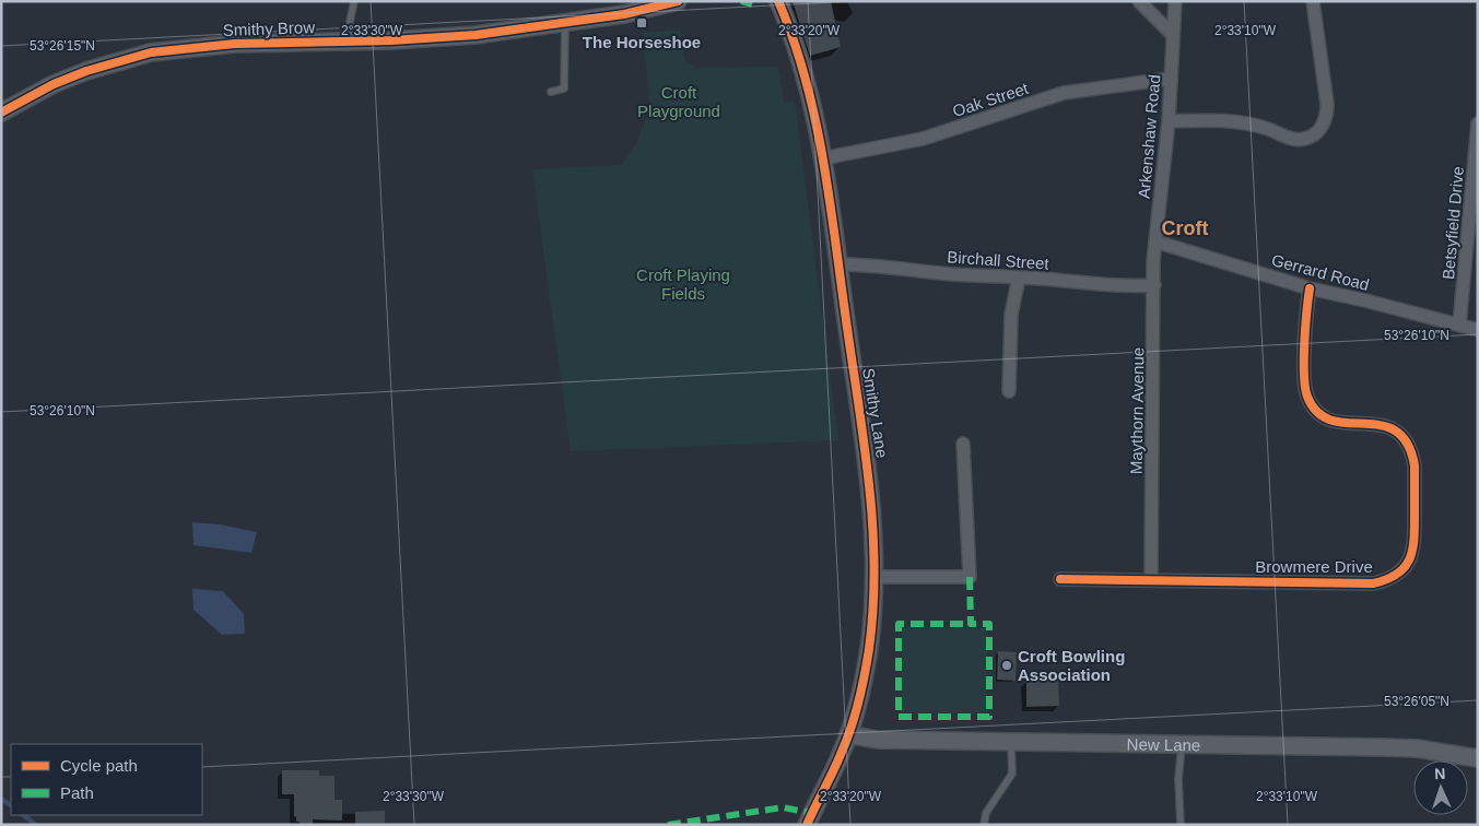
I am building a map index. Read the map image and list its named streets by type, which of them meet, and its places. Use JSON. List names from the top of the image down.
{
  "streets": {
    "street": [
      "Smithy Brow",
      "Oak Street",
      "Arkenshaw Road",
      "Betsyfield Drive",
      "Birchall Street",
      "Gerrard Road",
      "Maythorn Avenue",
      "Smithy Lane",
      "Browmere Drive",
      "New Lane"
    ]
  },
  "crossings": [
    ["Oak Street", "Arkenshaw Road"],
    ["Oak Street", "Smithy Lane"],
    ["Arkenshaw Road", "Gerrard Road"],
    ["Arkenshaw Road", "Maythorn Avenue"],
    ["Betsyfield Drive", "Gerrard Road"],
    ["Birchall Street", "Maythorn Avenue"],
    ["Birchall Street", "Smithy Lane"],
    ["Gerrard Road", "Maythorn Avenue"],
    ["Gerrard Road", "Browmere Drive"],
    ["Maythorn Avenue", "Browmere Drive"],
    ["Smithy Lane", "New Lane"]
  ],
  "districts": ["Croft"],
  "parks": ["Croft Playground", "Croft Playing Fields"],
  "places": {
    "transit": ["The Horseshoe"],
    "other": ["Croft Bowling Association"]
  },
  "legend": ["Cycle path", "Path"],
  "north": "top",
  "coordinates": [
    "2°33'30\"W",
    "2°33'20\"W",
    "2°33'10\"W",
    "53°26'15\"N",
    "53°26'10\"N",
    "53°26'05\"N"
  ]
}
